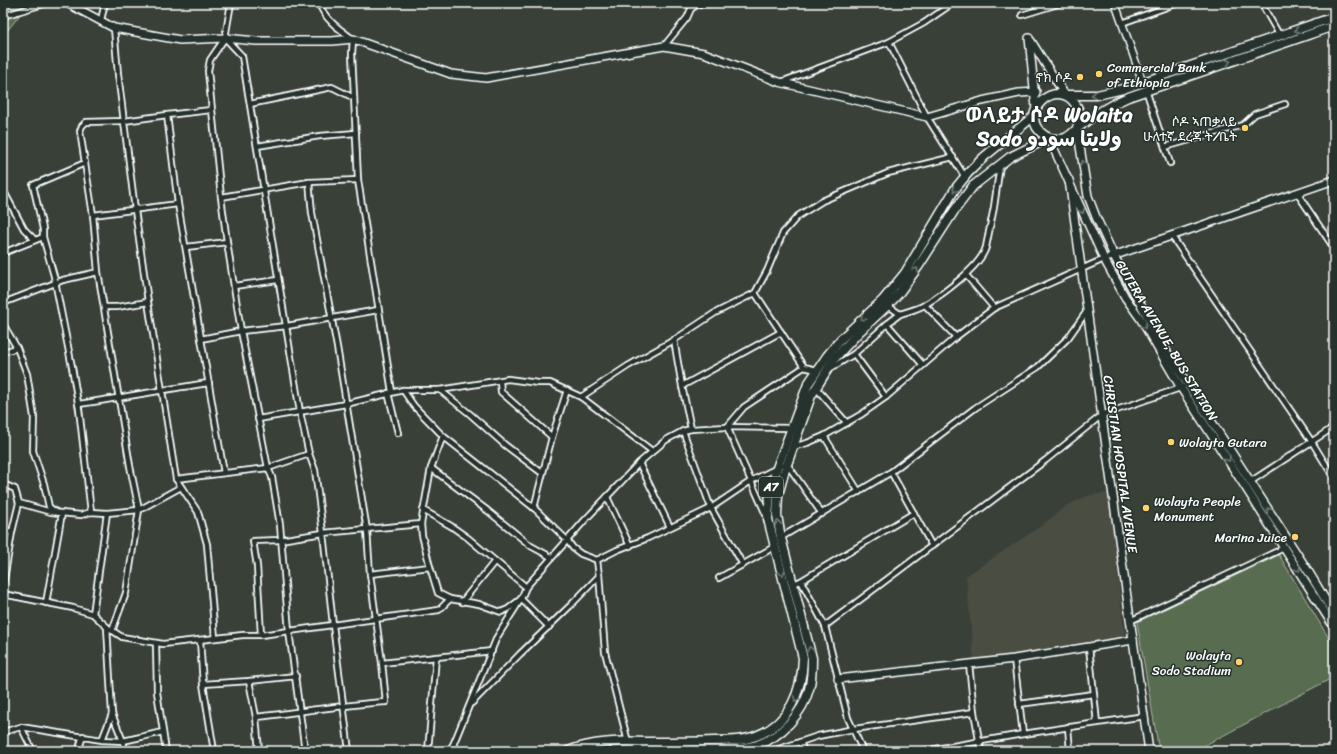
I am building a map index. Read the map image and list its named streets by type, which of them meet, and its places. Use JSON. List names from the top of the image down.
{
  "streets": {
    "highway": ["A7"],
    "main road": ["GUTERA AVENUE, BUS STATION", "CHRISTIAN HOSPITAL AVENUE"]
  },
  "crossings": [
    ["GUTERA AVENUE, BUS STATION", "CHRISTIAN HOSPITAL AVENUE"],
    ["GUTERA AVENUE, BUS STATION", "A7"]
  ],
  "districts": ["ወላይታ ሶዶ Wolaita Sodo ولايتا سودو"],
  "places": [
    "Commercial Bank of Ethiopia",
    "ኖክ ሶዶ",
    "ሶዶ ኣጠቃላይ ሁለተኛ ደረጃ ት/ቤት",
    "Wolayta Gutara",
    "Wolayta People Monument",
    "Marina Juice",
    "Wolayta Sodo Stadium"
  ]
}
